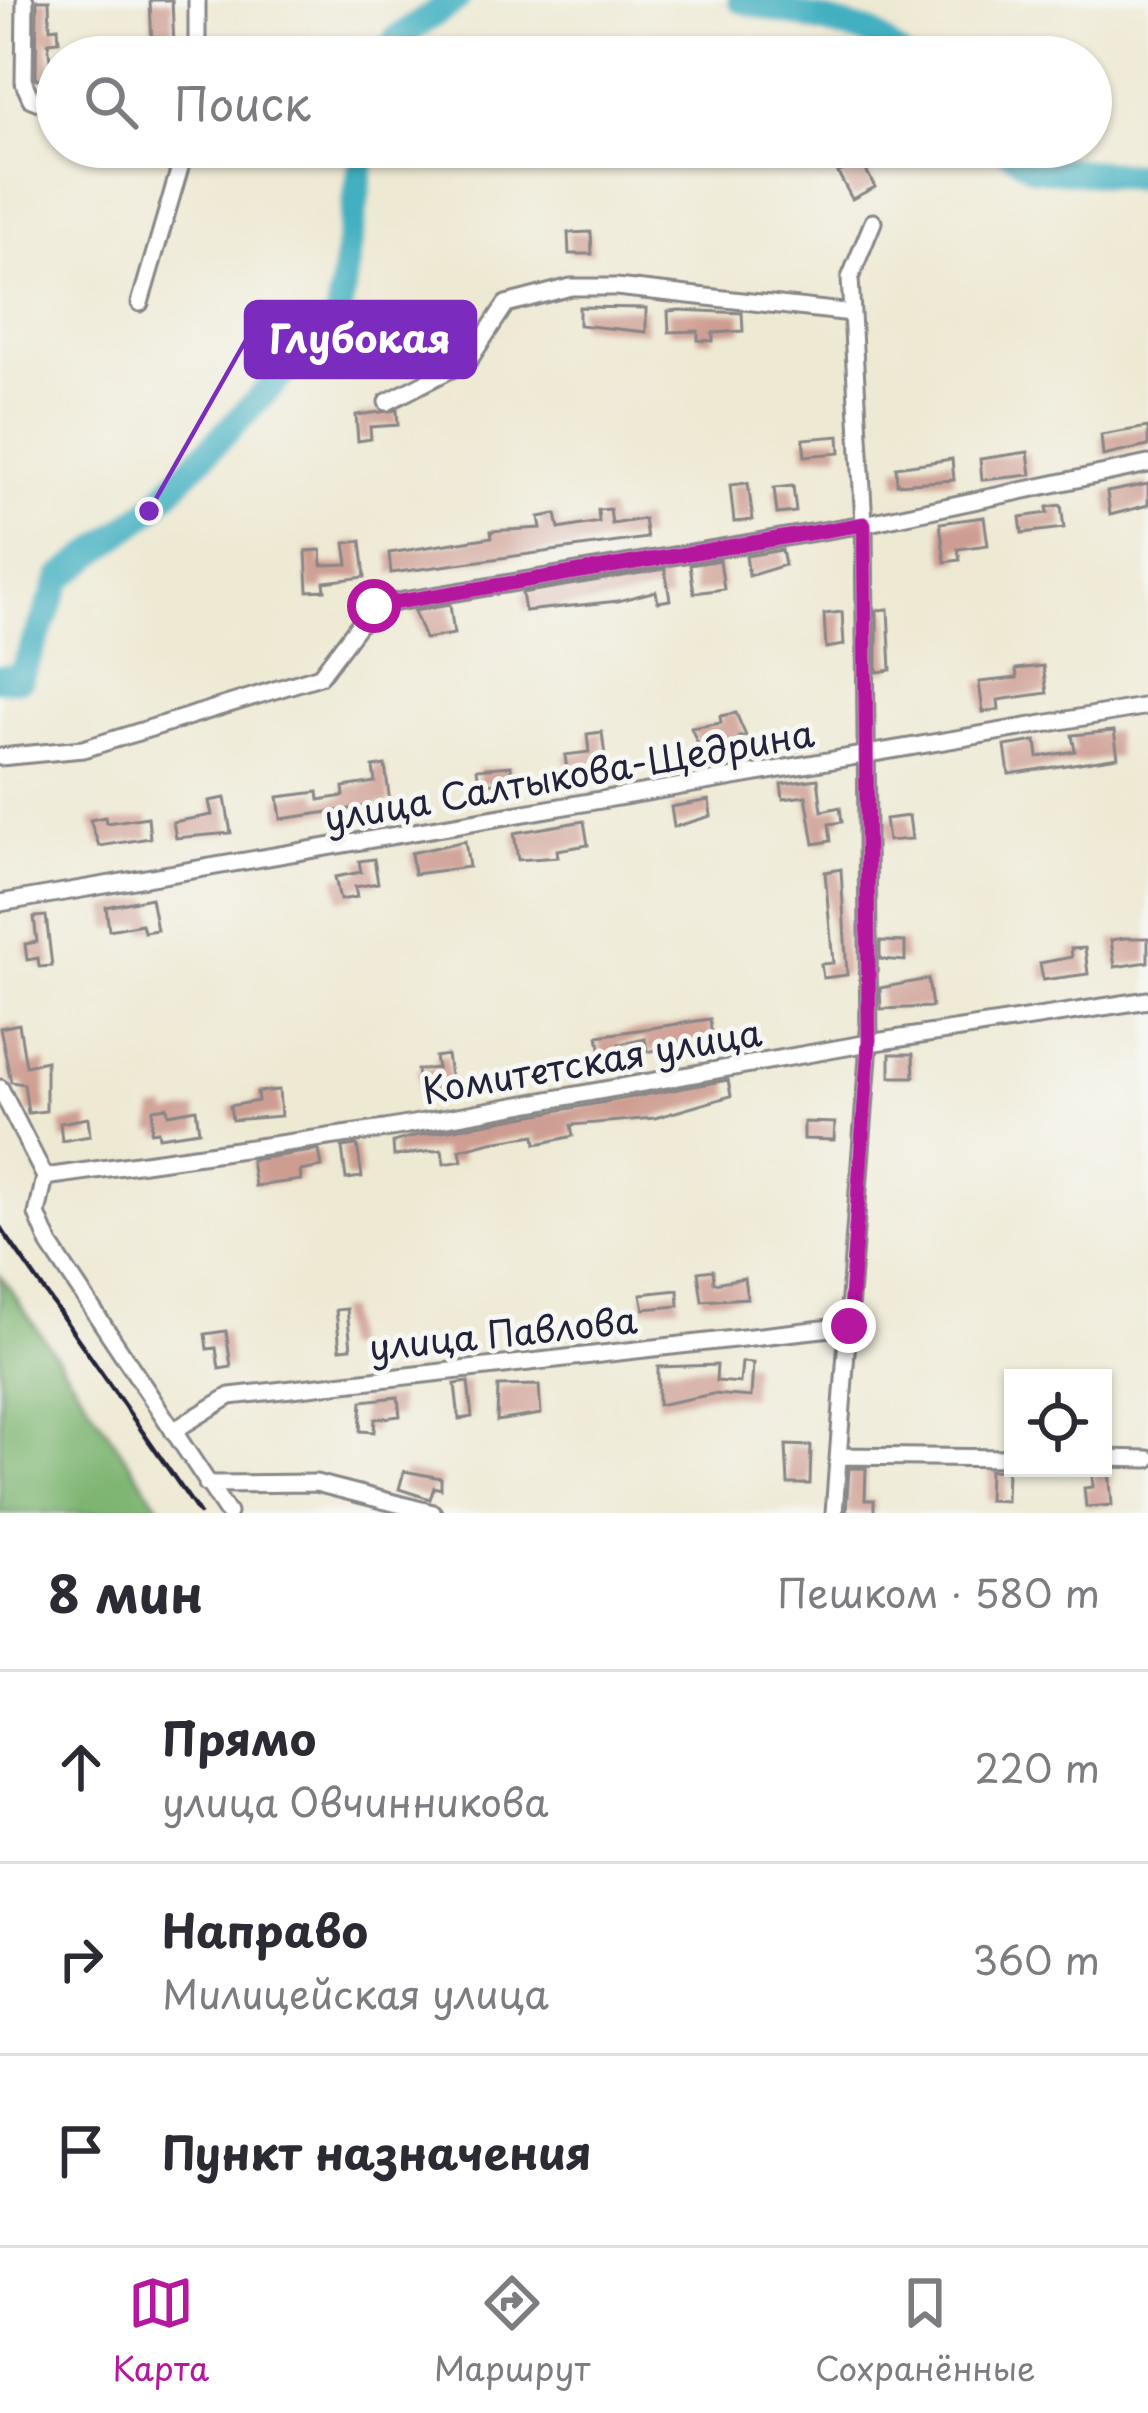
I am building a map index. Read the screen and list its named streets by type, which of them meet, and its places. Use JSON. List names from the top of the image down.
{
  "streets": {
    "street": ["улица Салтыкова-Щедрина", "Комитетская улица", "улица Павлова"]
  },
  "places": ["Глубокая"],
  "page": {
    "search": "Поиск",
    "heading": ["8 мин", "Пешком · 580 m"],
    "list": [
      ["Прямо", "улица Овчинникова", "220 m"],
      ["Направо", "Милицейская улица", "360 m"],
      "Пункт назначения"
    ],
    "nav": ["Карта", "Маршрут", "Сохранённые"]
  }
}
